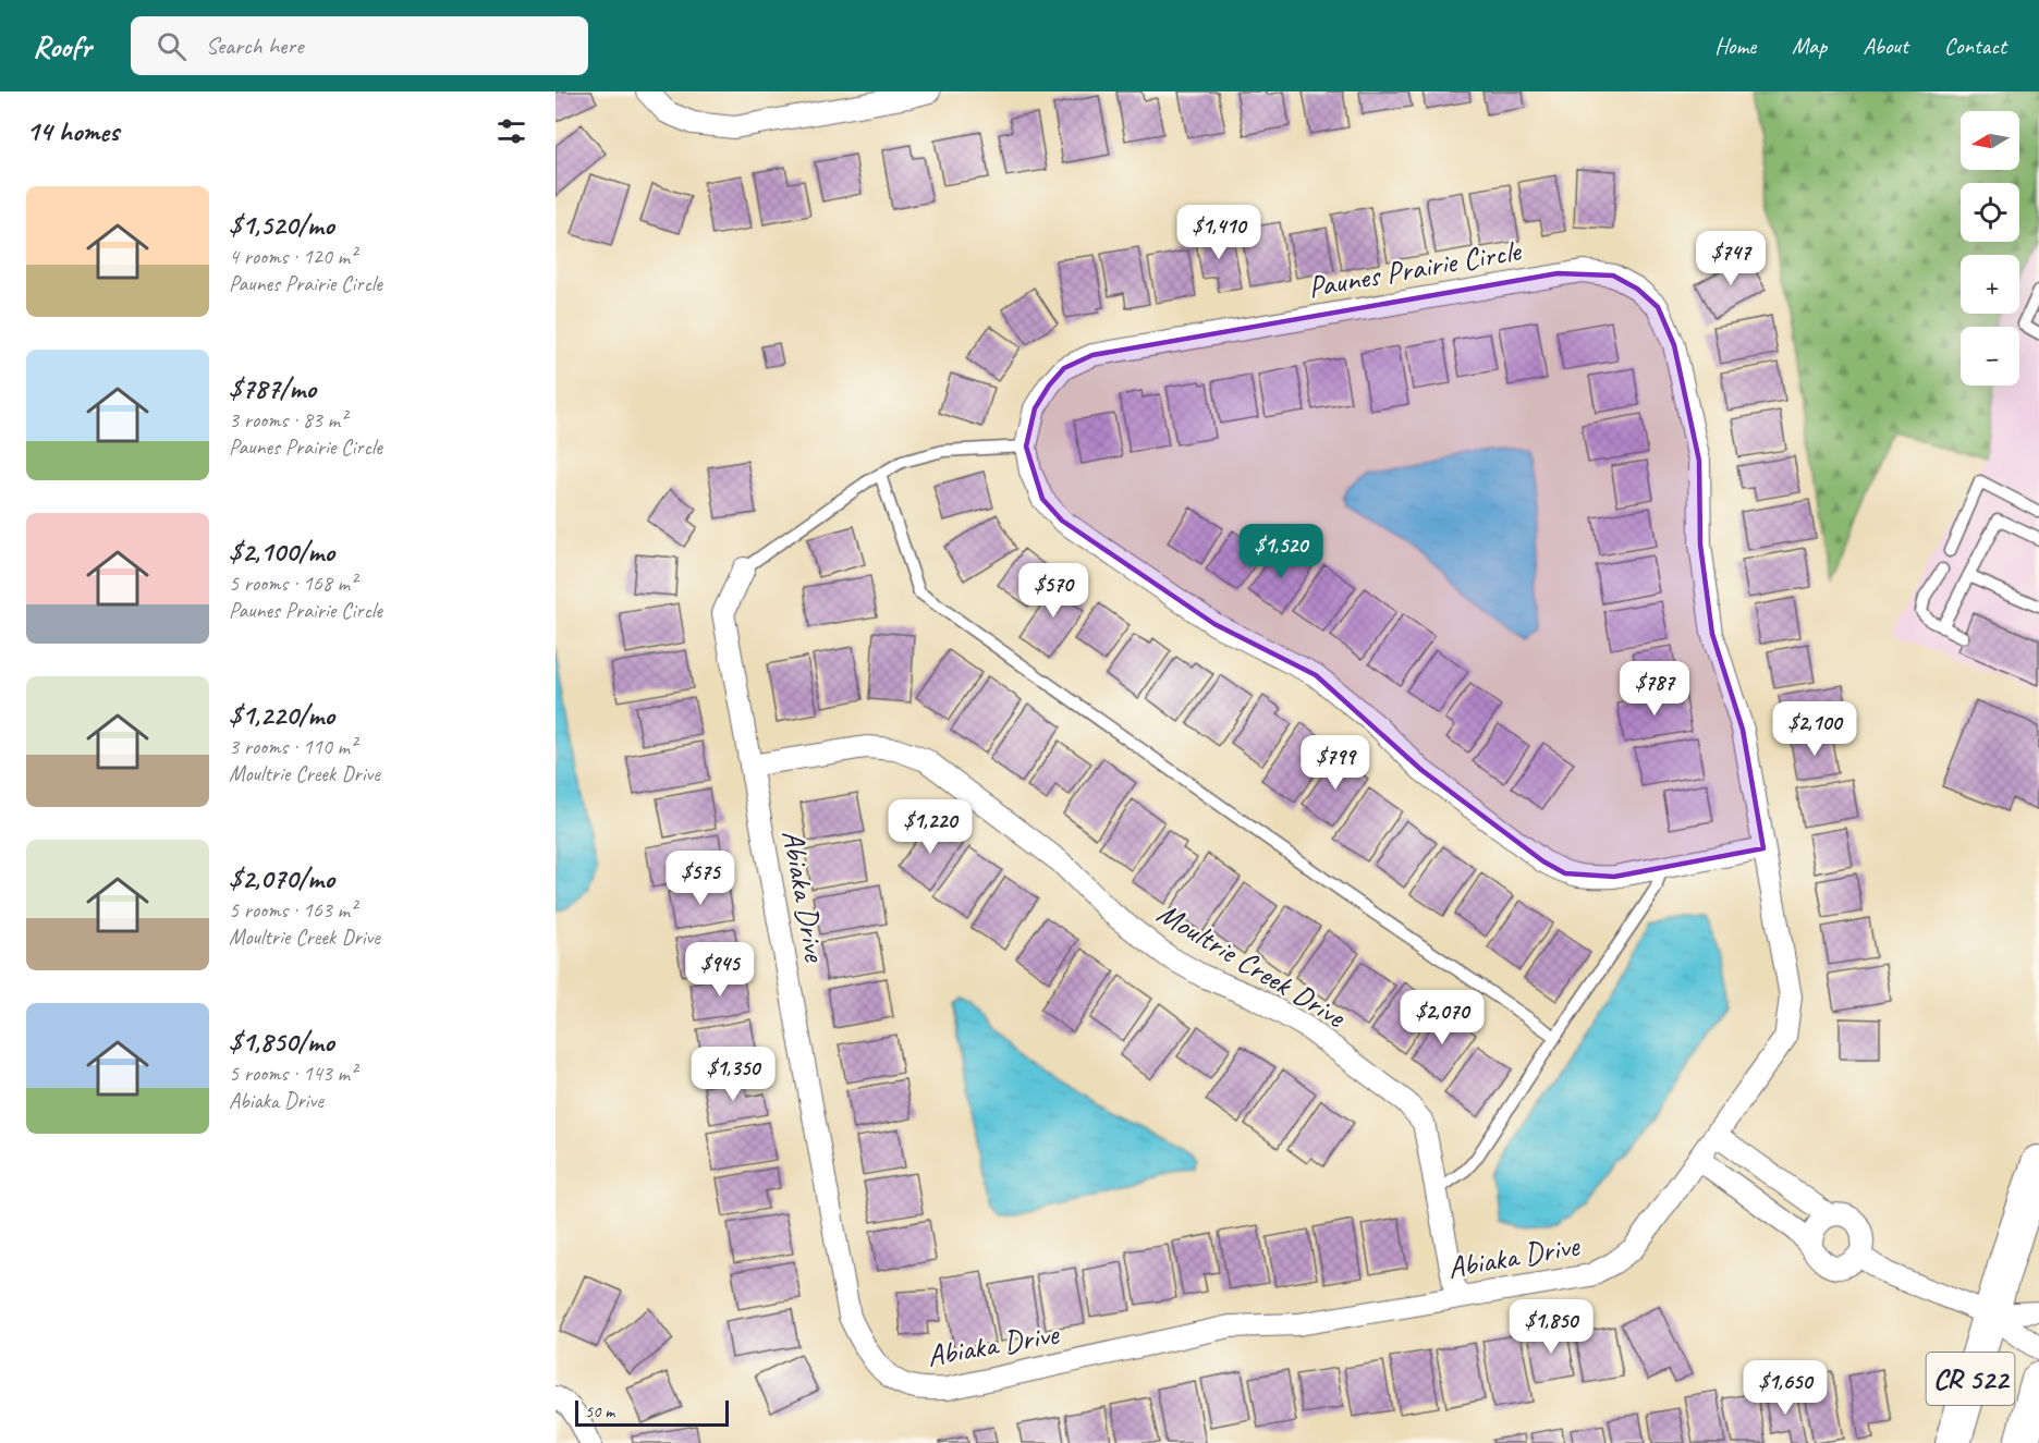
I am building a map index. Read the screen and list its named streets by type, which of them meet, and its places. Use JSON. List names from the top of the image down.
{
  "streets": {
    "main road": ["CR 522"],
    "street": ["Paunes Prairie Circle", "Abiaka Drive", "Moultrie Creek Drive"]
  },
  "crossings": [
    ["Paunes Prairie Circle", "Abiaka Drive"],
    ["Abiaka Drive", "Moultrie Creek Drive"]
  ],
  "scale_bar": "50 m",
  "north": "left",
  "page": {
    "header": "Roofr",
    "search": "Search here",
    "nav": [
      "Home",
      "Map",
      "About",
      "Contact"
    ],
    "heading": "14 homes",
    "map_buttons": ["+", "−"],
    "list": [
      {
        "name": "$1,520/mo",
        "note": "4 rooms · 120 m² · Paunes Prairie Circle"
      },
      {
        "name": "$787/mo",
        "note": "3 rooms · 83 m² · Paunes Prairie Circle"
      },
      {
        "name": "$2,100/mo",
        "note": "5 rooms · 168 m² · Paunes Prairie Circle"
      },
      {
        "name": "$1,220/mo",
        "note": "3 rooms · 110 m² · Moultrie Creek Drive"
      },
      {
        "name": "$2,070/mo",
        "note": "5 rooms · 163 m² · Moultrie Creek Drive"
      },
      {
        "name": "$1,850/mo",
        "note": "5 rooms · 143 m² · Abiaka Drive"
      }
    ],
    "price": [
      "$1,410",
      "$747",
      "$1,520",
      "$570",
      "$787",
      "$2,100",
      "$799",
      "$1,220",
      "$575",
      "$945",
      "$2,070",
      "$1,350",
      "$1,850",
      "$1,650"
    ],
    "scale": "50 m"
  }
}
